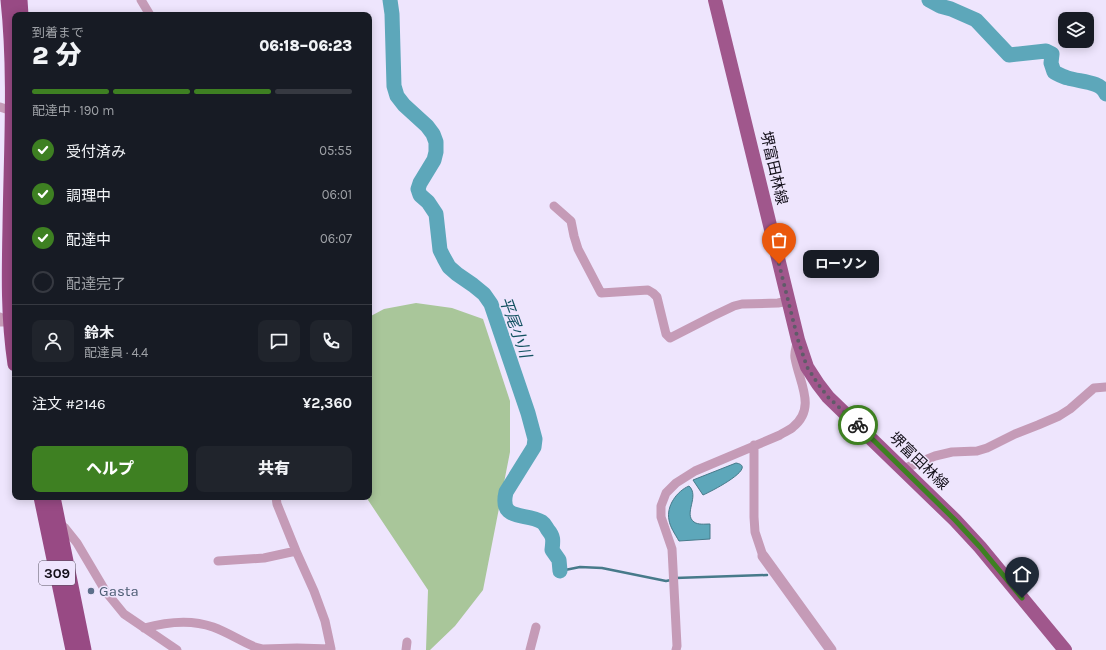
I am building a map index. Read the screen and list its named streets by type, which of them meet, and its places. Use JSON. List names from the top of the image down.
{
  "streets": {
    "highway": ["309"],
    "main road": ["堺富田林線"]
  },
  "water": ["平尾小川"],
  "places": ["ローソン", "Gasta"],
  "page": {
    "heading": ["2 分", "到着まで", "06:18–06:23"],
    "panel": [
      "鈴木",
      "配達員 · 4.4",
      "注文 #2146",
      "¥2,360"
    ],
    "bar": "配達中 · 190 m",
    "list": [
      ["受付済み", "05:55"],
      ["調理中", "06:01"],
      ["配達中", "06:07"],
      "配達完了"
    ],
    "bubble": "ローソン",
    "buttons": ["ヘルプ", "共有"]
  }
}
